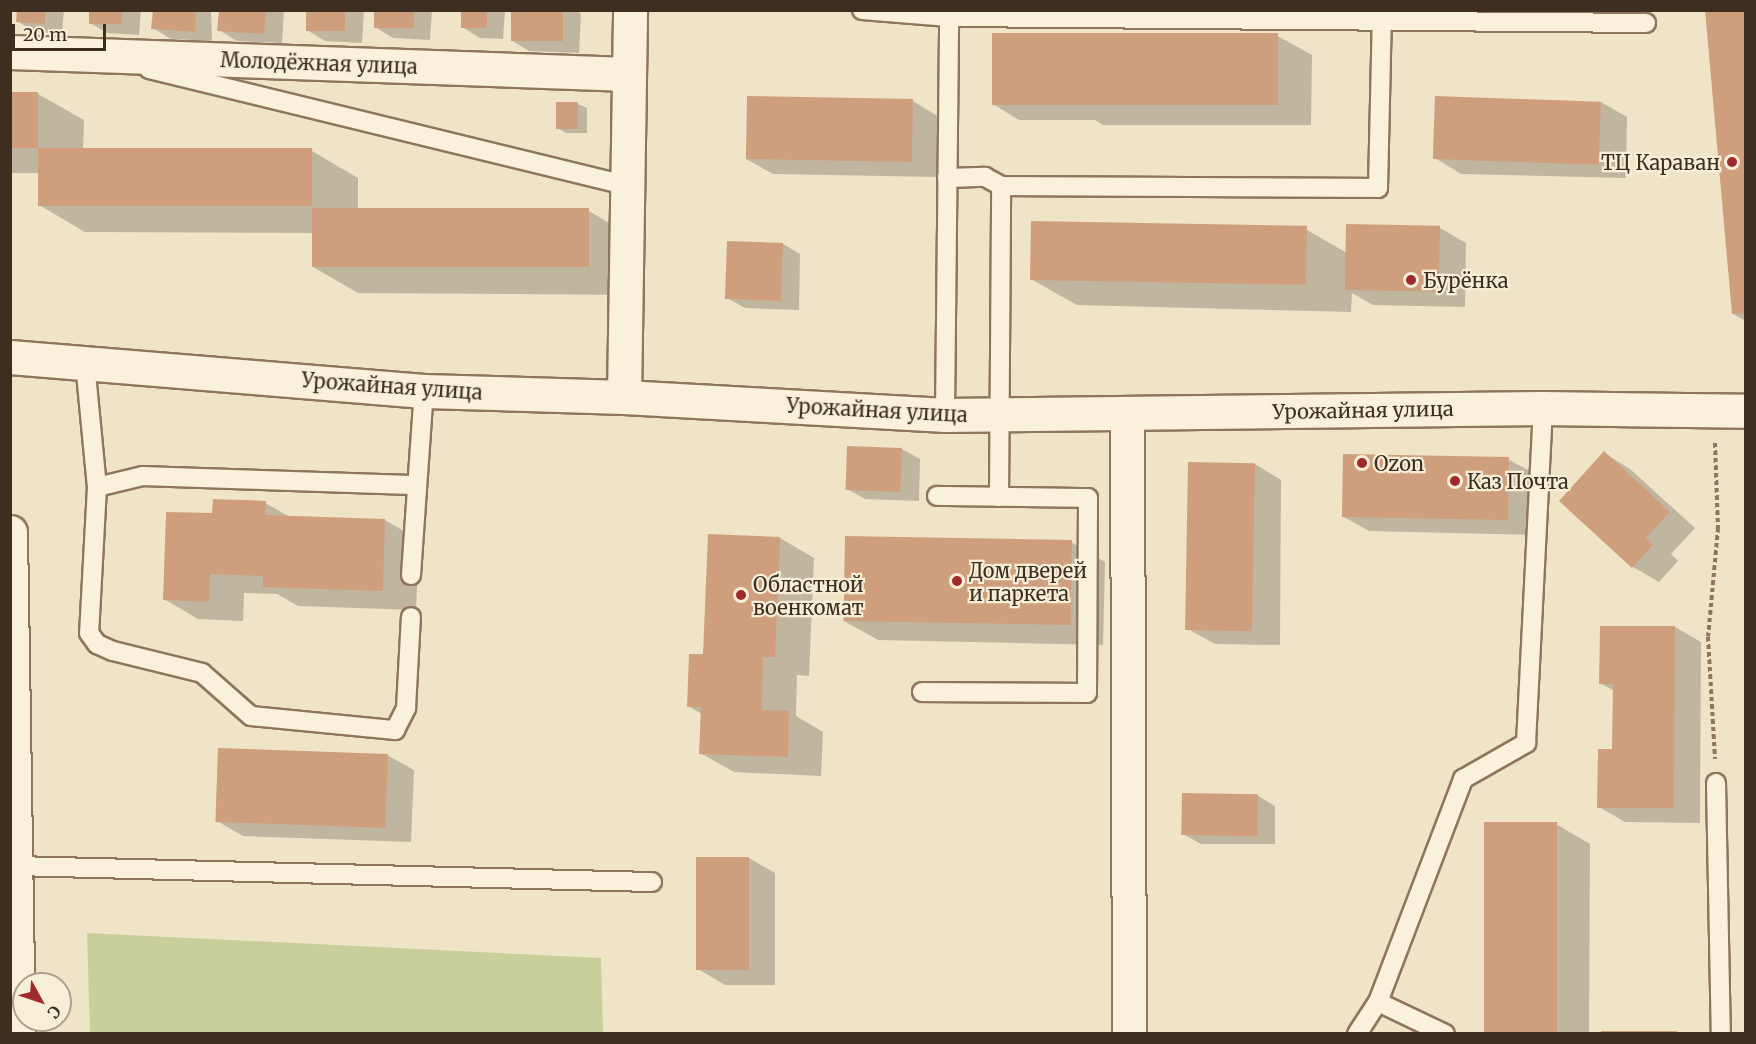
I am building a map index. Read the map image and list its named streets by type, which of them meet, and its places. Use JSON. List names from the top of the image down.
{
  "streets": {
    "street": ["Молодёжная улица", "Урожайная улица"]
  },
  "places": [
    "ТЦ Караван",
    "Бурёнка",
    "Ozon",
    "Каз Почта",
    "Дом дверей и паркета",
    "Областной военкомат"
  ],
  "scale_bar": "20 m",
  "north": "bottom right"
}
